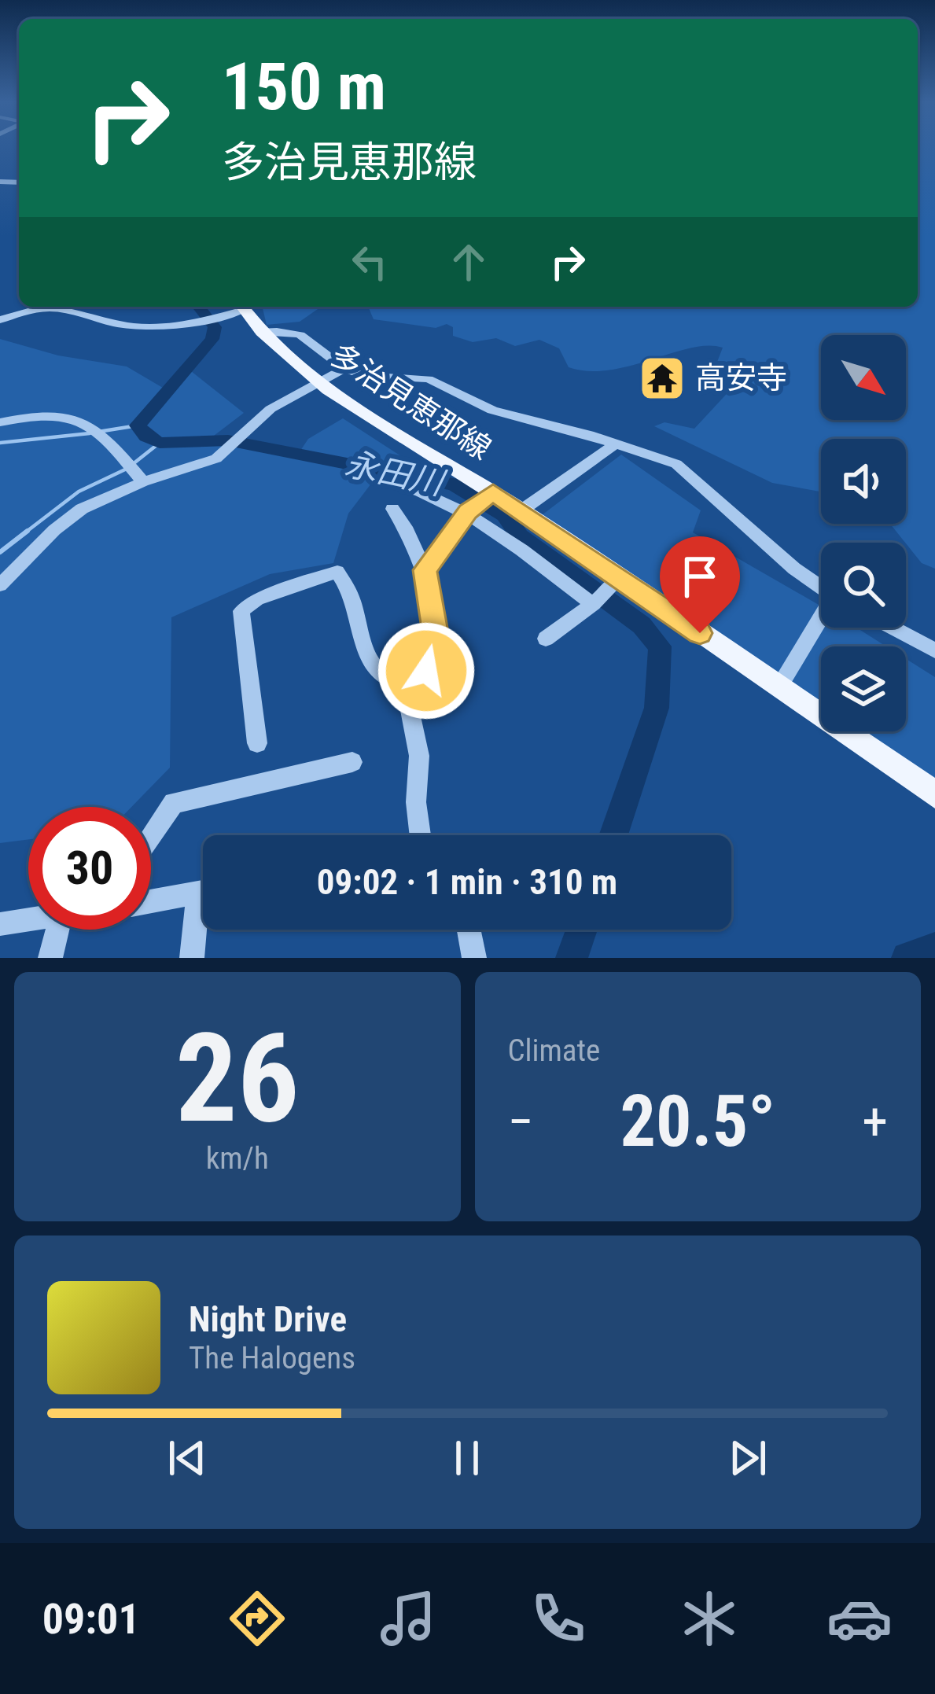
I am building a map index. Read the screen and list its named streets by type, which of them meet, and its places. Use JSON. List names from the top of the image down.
{
  "streets": {
    "main road": ["多治見恵那線"]
  },
  "water": ["永田川"],
  "places": {
    "temple": ["高安寺"]
  },
  "north": "bottom right",
  "page": {
    "turn": ["150 m", "多治見恵那線"],
    "limit": "30",
    "trip": "09:02 · 1 min · 310 m",
    "tile": [
      ["26", "km/h"],
      "Climate"
    ],
    "heat": ["−", "20.5°", "+"],
    "song": ["Night Drive", "The Halogens"],
    "tabs": "09:01"
  }
}
